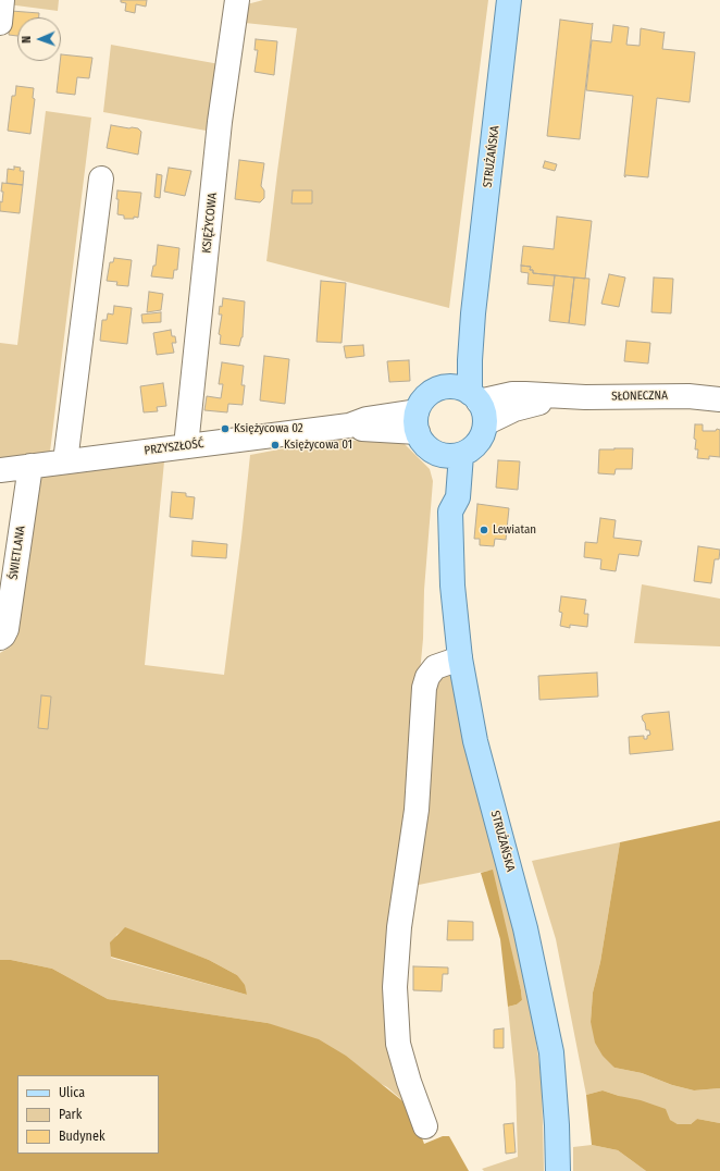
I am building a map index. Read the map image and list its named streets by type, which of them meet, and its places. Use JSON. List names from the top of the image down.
{
  "streets": {
    "main road": ["STRUŻAŃSKA"],
    "street": [
      "KSIĘŻYCOWA",
      "SŁONECZNA",
      "PRZYSZŁOŚĆ",
      "ŚWIETLANA"
    ]
  },
  "crossings": [
    ["STRUŻAŃSKA", "SŁONECZNA"],
    ["STRUŻAŃSKA", "PRZYSZŁOŚĆ"],
    ["KSIĘŻYCOWA", "PRZYSZŁOŚĆ"],
    ["SŁONECZNA", "PRZYSZŁOŚĆ"],
    ["PRZYSZŁOŚĆ", "ŚWIETLANA"]
  ],
  "places": ["Księżycowa 02", "Księżycowa 01", "Lewiatan"],
  "legend": ["Ulica", "Park", "Budynek"],
  "north": "left"
}
